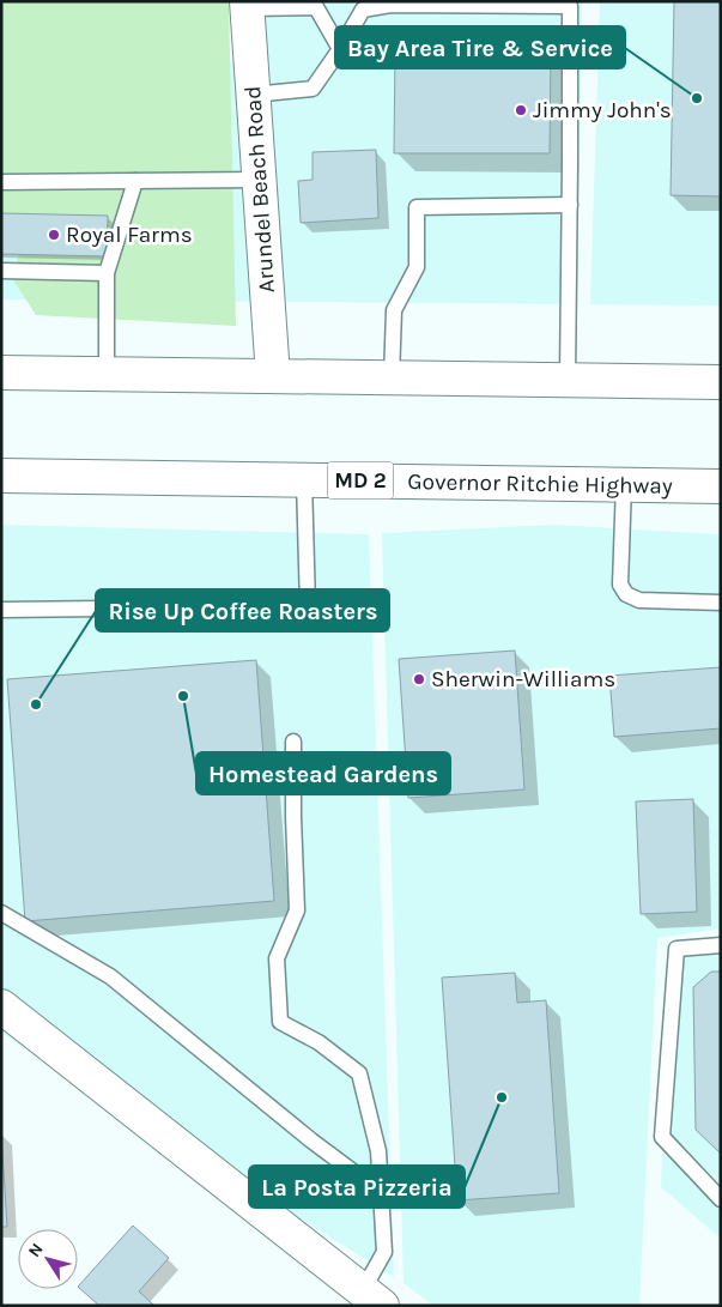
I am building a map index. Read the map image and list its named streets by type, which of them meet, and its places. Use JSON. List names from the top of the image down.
{
  "streets": {
    "main road": ["Arundel Beach Road", "MD 2", "Governor Ritchie Highway"]
  },
  "places": [
    "Bay Area Tire & Service",
    "Jimmy John's",
    "Royal Farms",
    "Sherwin-Williams",
    "Homestead Gardens",
    "Rise Up Coffee Roasters",
    "La Posta Pizzeria"
  ],
  "north": "top left"
}
